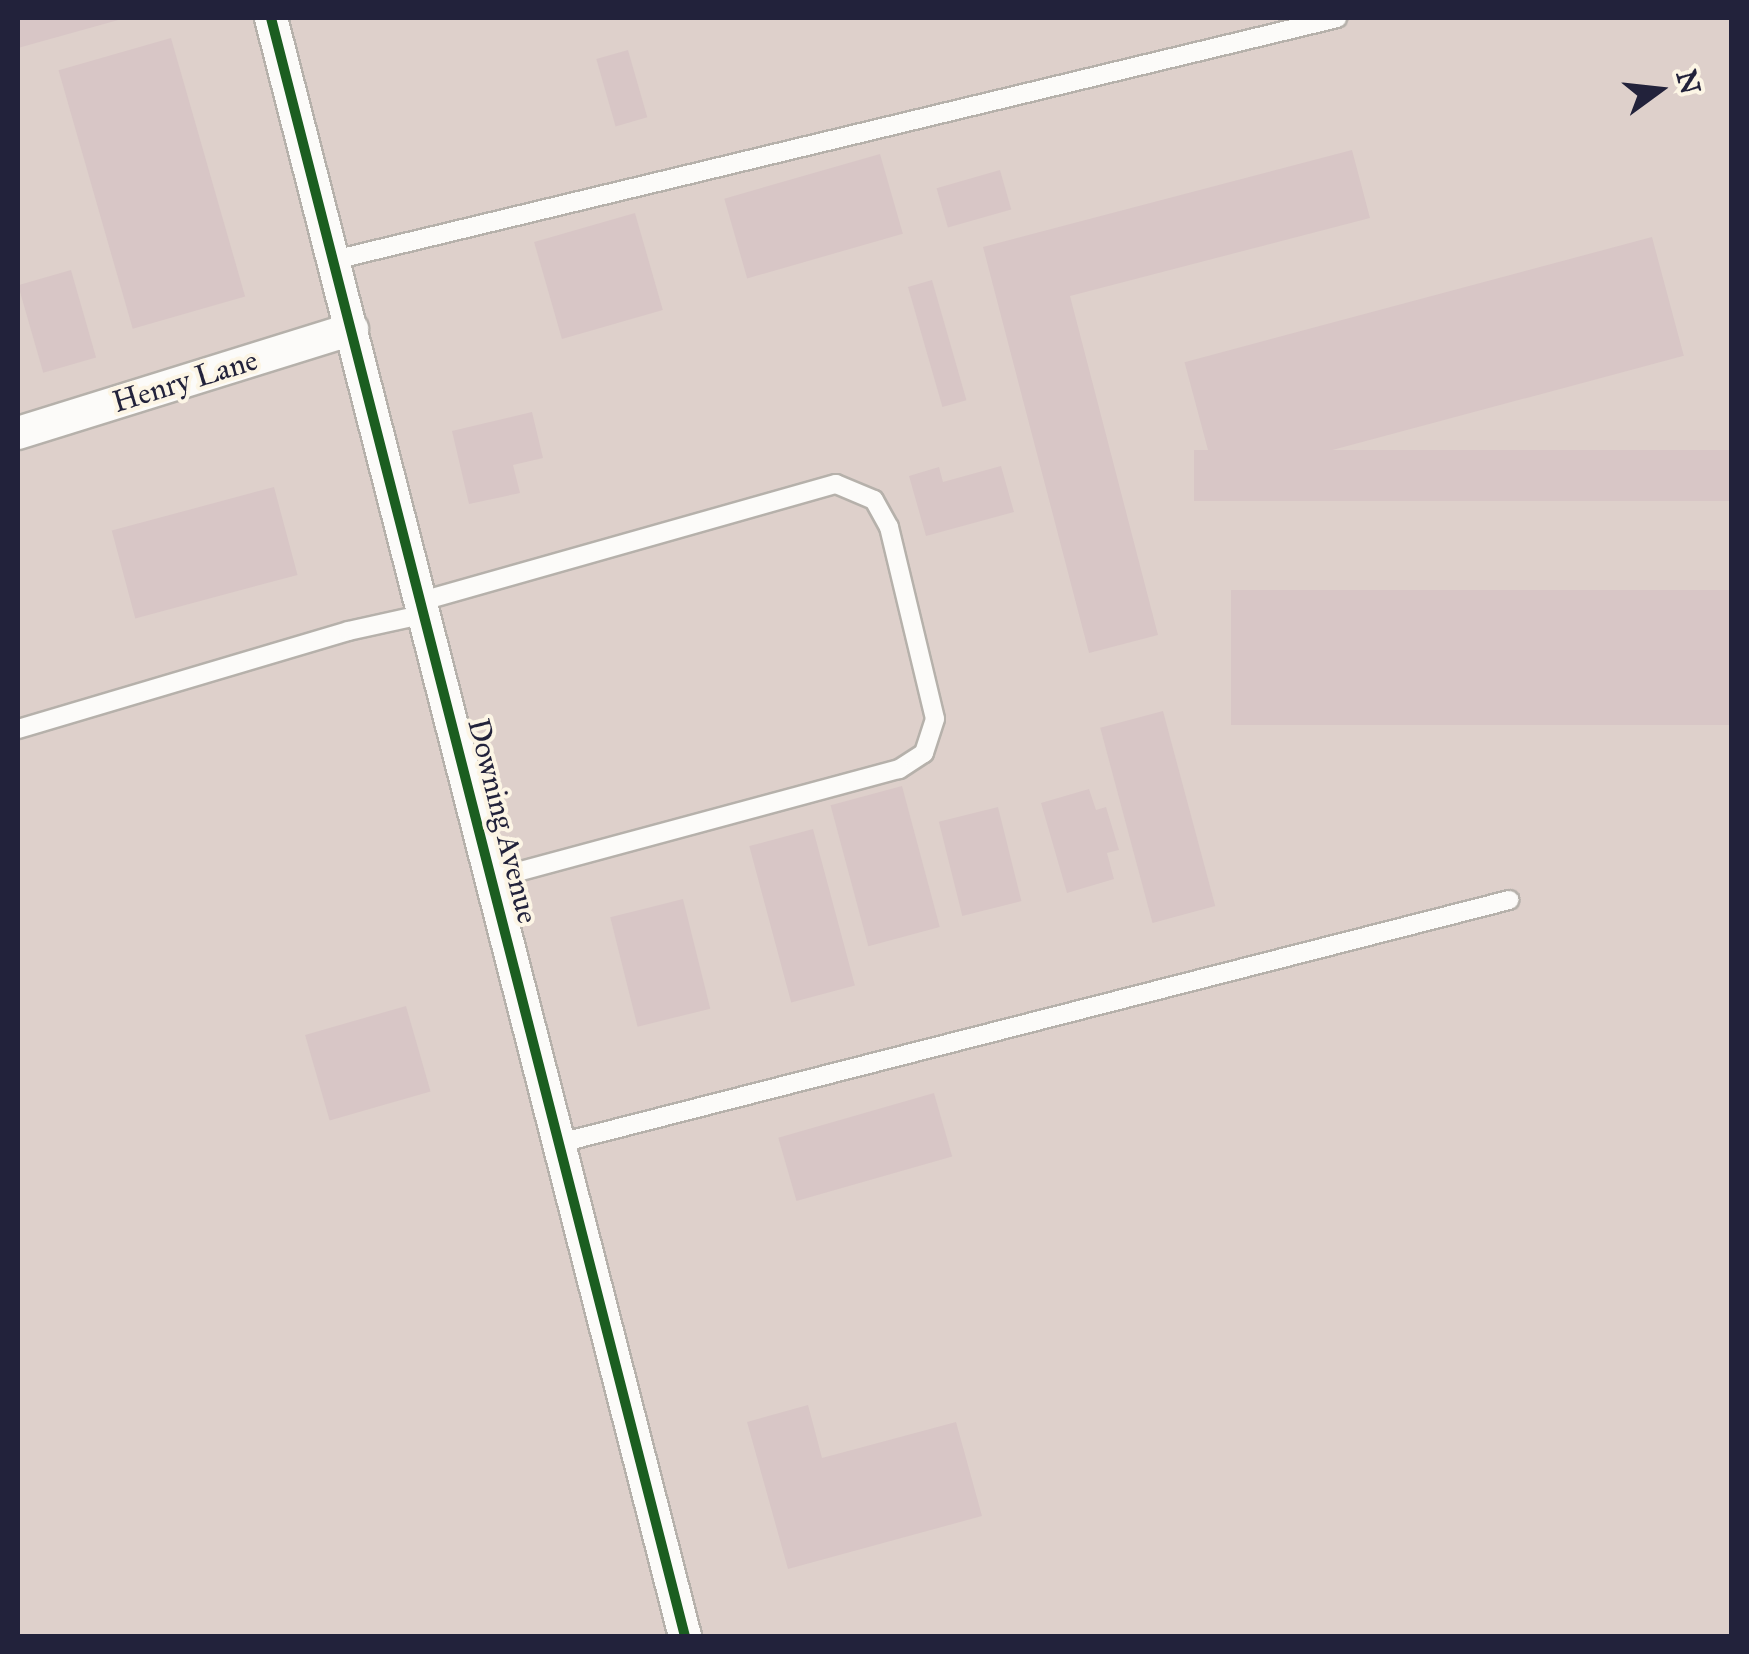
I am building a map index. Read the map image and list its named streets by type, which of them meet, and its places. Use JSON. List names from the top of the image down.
{
  "streets": {
    "street": ["Henry Lane", "Downing Avenue"]
  },
  "crossings": [
    ["Henry Lane", "Downing Avenue"]
  ],
  "north": "right"
}
